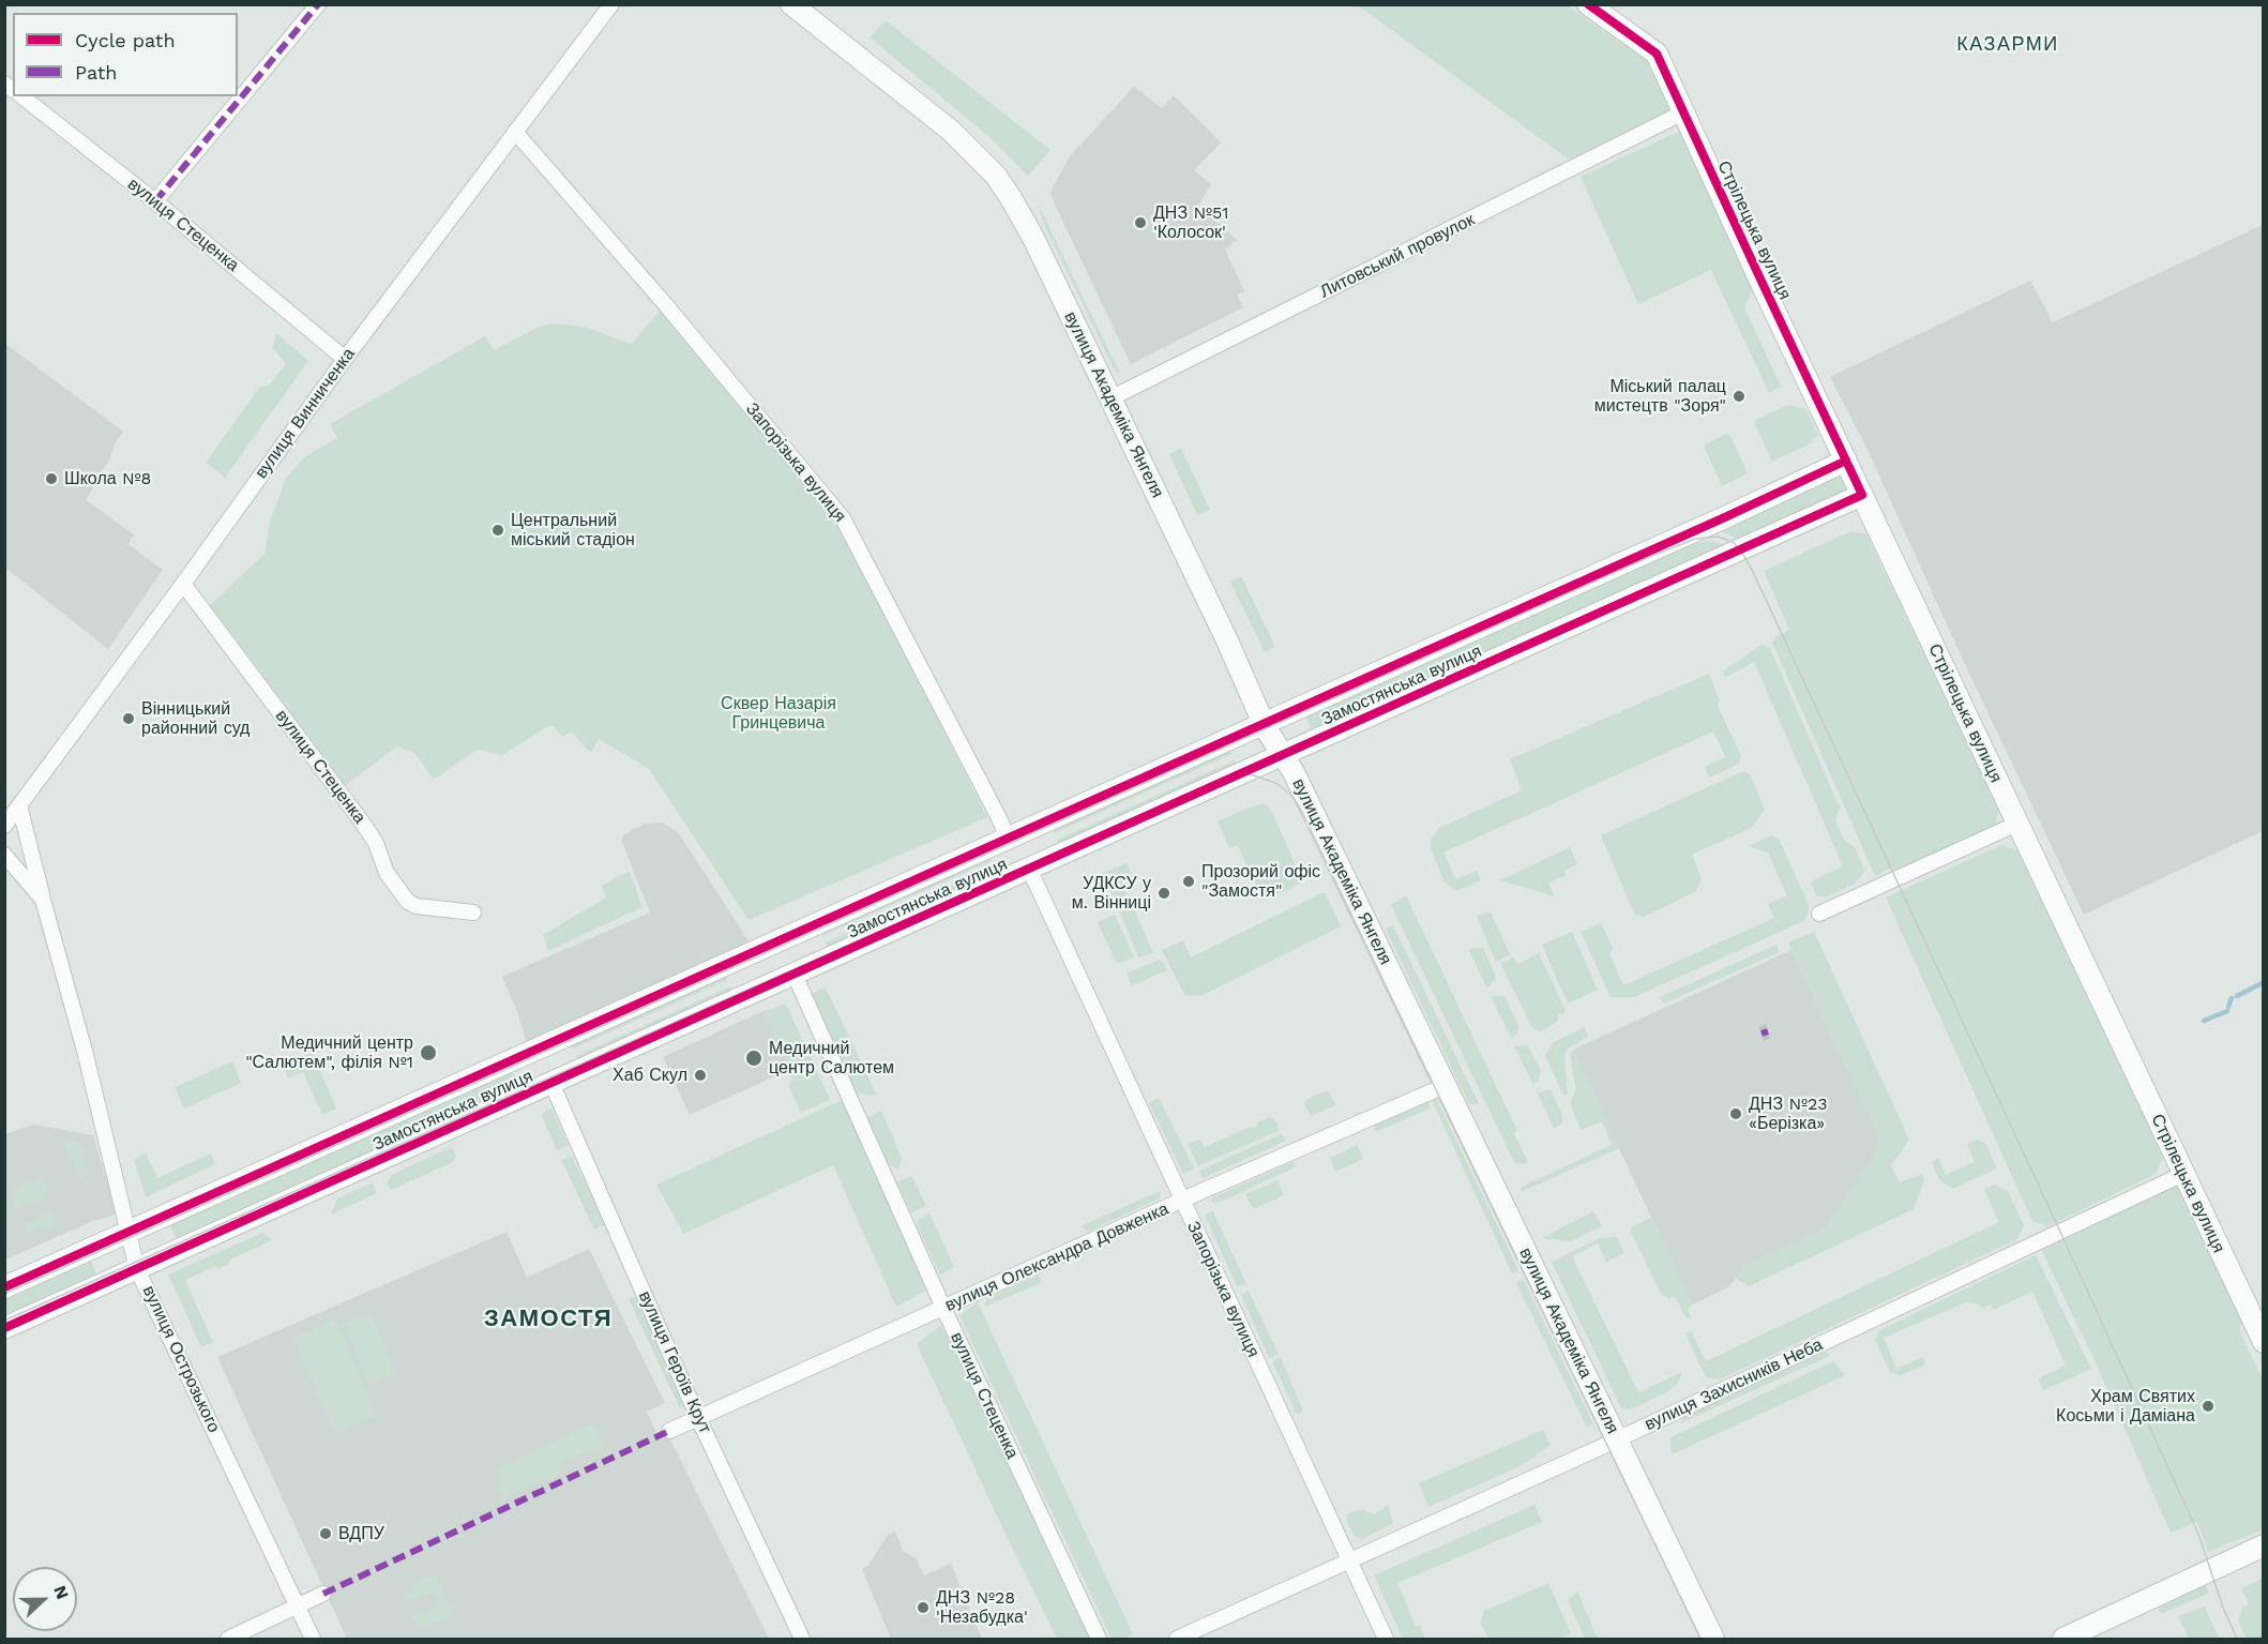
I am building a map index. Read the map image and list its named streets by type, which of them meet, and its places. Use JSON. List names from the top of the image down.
{
  "streets": {
    "main road": ["Стрілецька вулиця", "вулиця Академіка Янгеля", "Замостянська вулиця"],
    "street": [
      "вулиця Стеценка",
      "Литовський провулок",
      "вулиця Винниченка",
      "Запорізька вулиця",
      "вулиця Олександра Довженка",
      "вулиця Острозького",
      "вулиця Героїв Крут",
      "вулиця Захисників Неба"
    ]
  },
  "crossings": [
    ["вулиця Стеценка", "вулиця Винниченка"],
    ["вулиця Стеценка", "Замостянська вулиця"],
    ["вулиця Стеценка", "вулиця Олександра Довженка"],
    ["Стрілецька вулиця", "Литовський провулок"],
    ["Стрілецька вулиця", "Замостянська вулиця"],
    ["Стрілецька вулиця", "вулиця Захисників Неба"],
    ["Литовський провулок", "вулиця Академіка Янгеля"],
    ["вулиця Академіка Янгеля", "Замостянська вулиця"],
    ["вулиця Академіка Янгеля", "вулиця Олександра Довженка"],
    ["вулиця Академіка Янгеля", "вулиця Захисників Неба"],
    ["вулиця Винниченка", "Запорізька вулиця"],
    ["Запорізька вулиця", "Замостянська вулиця"],
    ["Запорізька вулиця", "вулиця Олександра Довженка"],
    ["Запорізька вулиця", "вулиця Захисників Неба"],
    ["Замостянська вулиця", "вулиця Острозького"],
    ["Замостянська вулиця", "вулиця Героїв Крут"],
    ["вулиця Олександра Довженка", "вулиця Героїв Крут"]
  ],
  "districts": ["КАЗАРМИ", "ЗАМОСТЯ"],
  "parks": ["Сквер Назарія Гринцевича"],
  "places": [
    "ДНЗ №51 'Колосок'",
    "Міський палац мистецтв \"Зоря\"",
    "Школа №8",
    "Центральний міський стадіон",
    "Вінницький районний суд",
    "Прозорий офіс \"Замостя\"",
    "УДКСУ у м. Вінниці",
    "Медичний центр \"Салютем\", філія №1",
    "Медичний центр Салютем",
    "Хаб Скул",
    "ДНЗ №23 «Берізка»",
    "Храм Святих Косьми і Даміана",
    "ВДПУ",
    "ДНЗ №28 'Незабудка'"
  ],
  "legend": ["Cycle path", "Path"],
  "north": "right"
}
